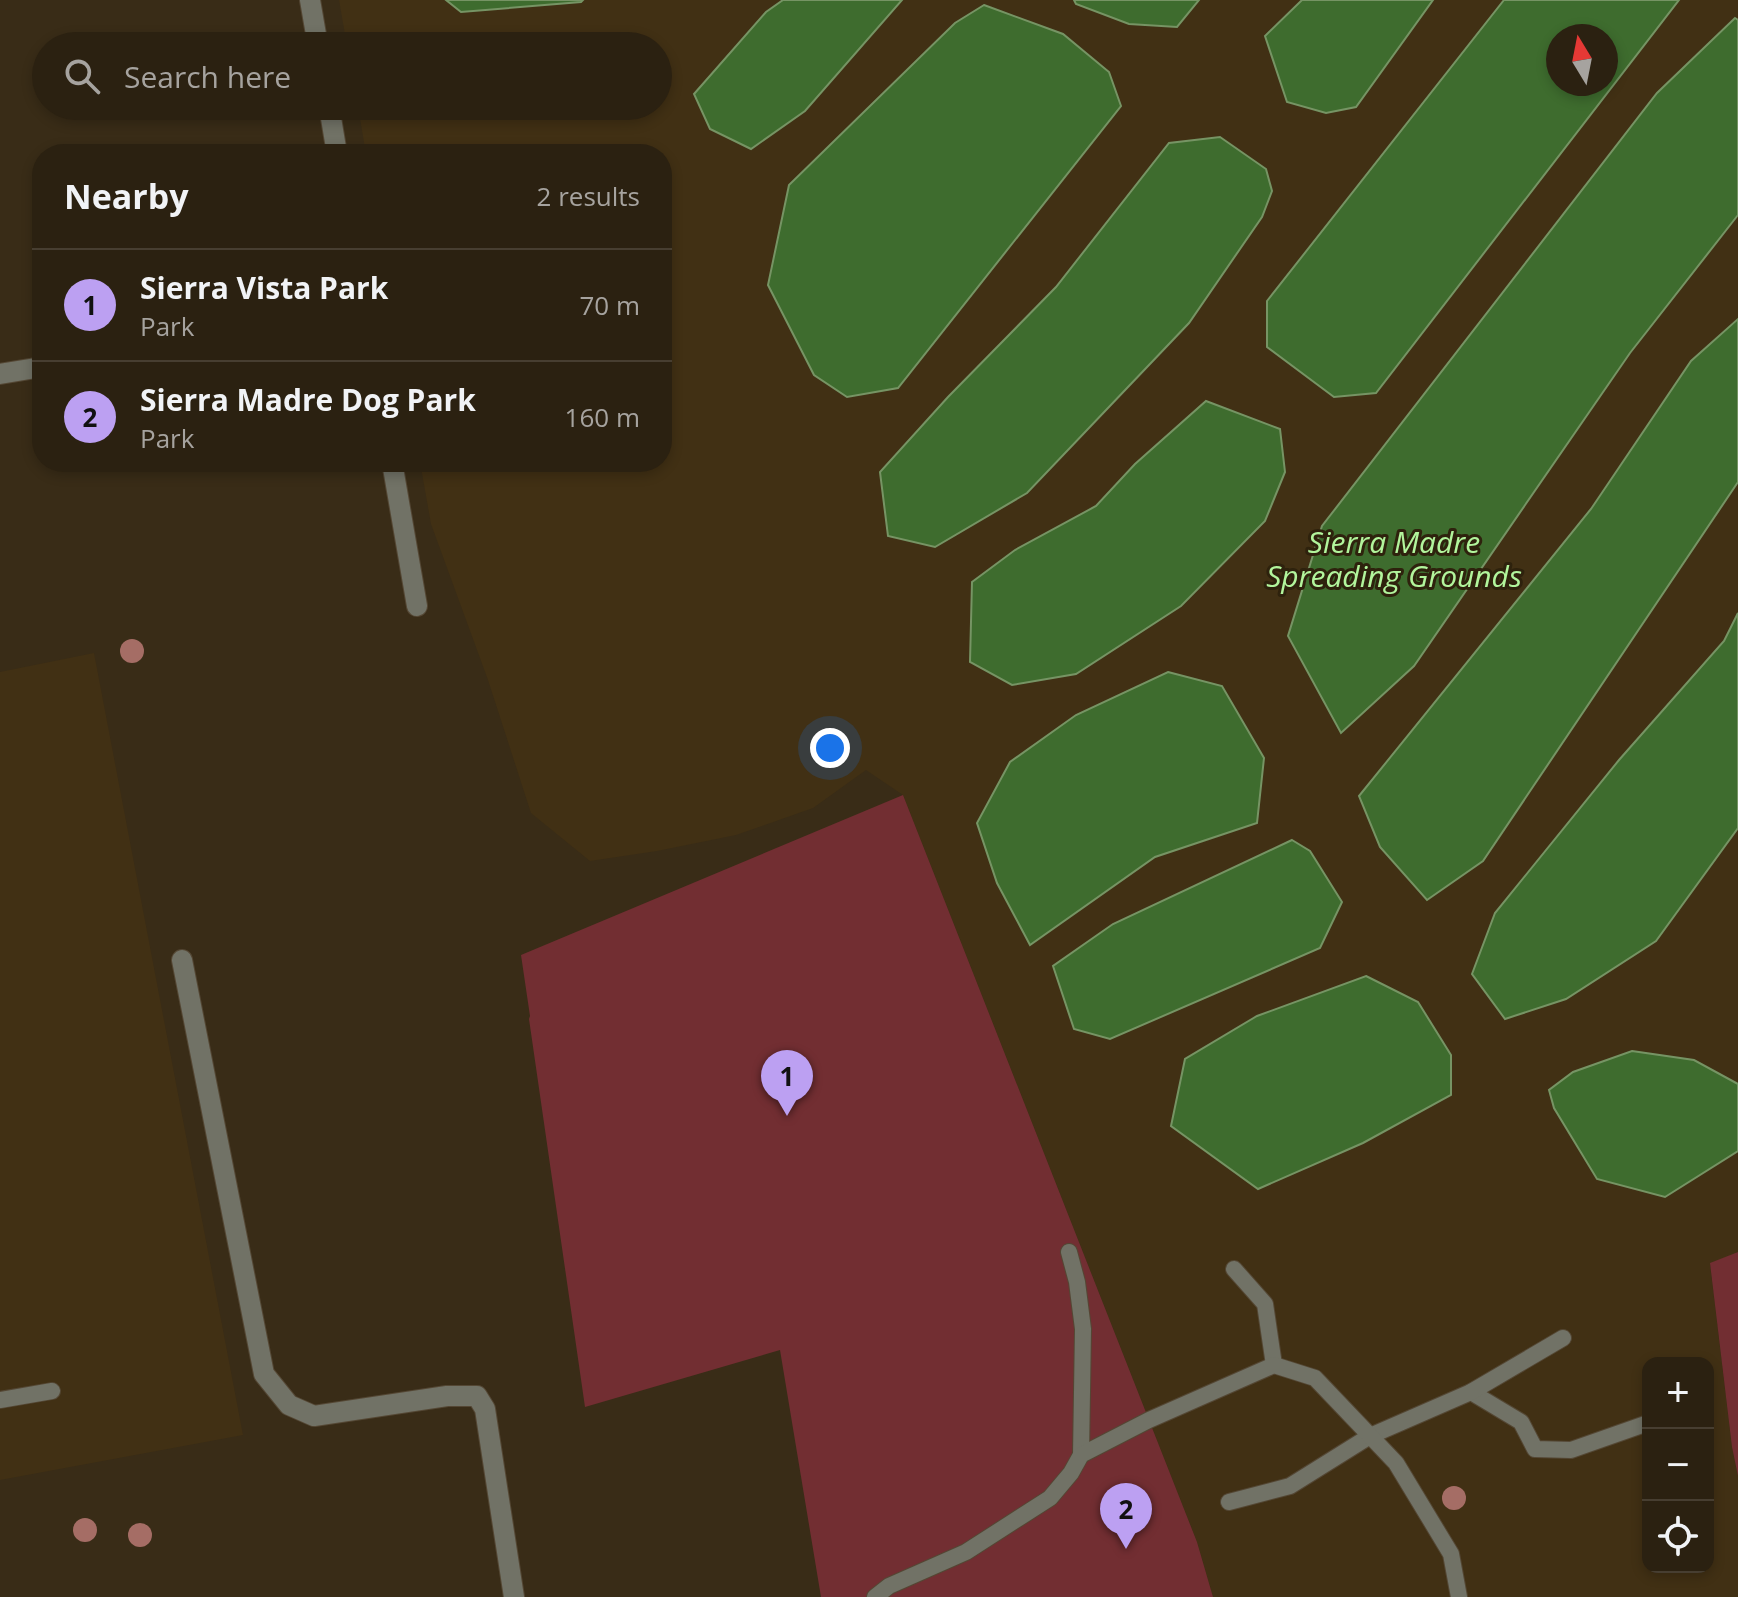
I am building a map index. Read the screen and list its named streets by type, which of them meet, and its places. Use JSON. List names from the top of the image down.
{
  "water": ["Sierra Madre Spreading Grounds"],
  "north": "top",
  "page": {
    "search": "Search here",
    "heading": ["Nearby", "2 results"],
    "list": [
      {
        "mark": "1",
        "name": "Sierra Vista Park",
        "note": "Park",
        "value": "70 m"
      },
      {
        "mark": "2",
        "name": "Sierra Madre Dog Park",
        "note": "Park",
        "value": "160 m"
      }
    ],
    "pins": ["1", "2"],
    "map_buttons": ["+", "−"]
  }
}
